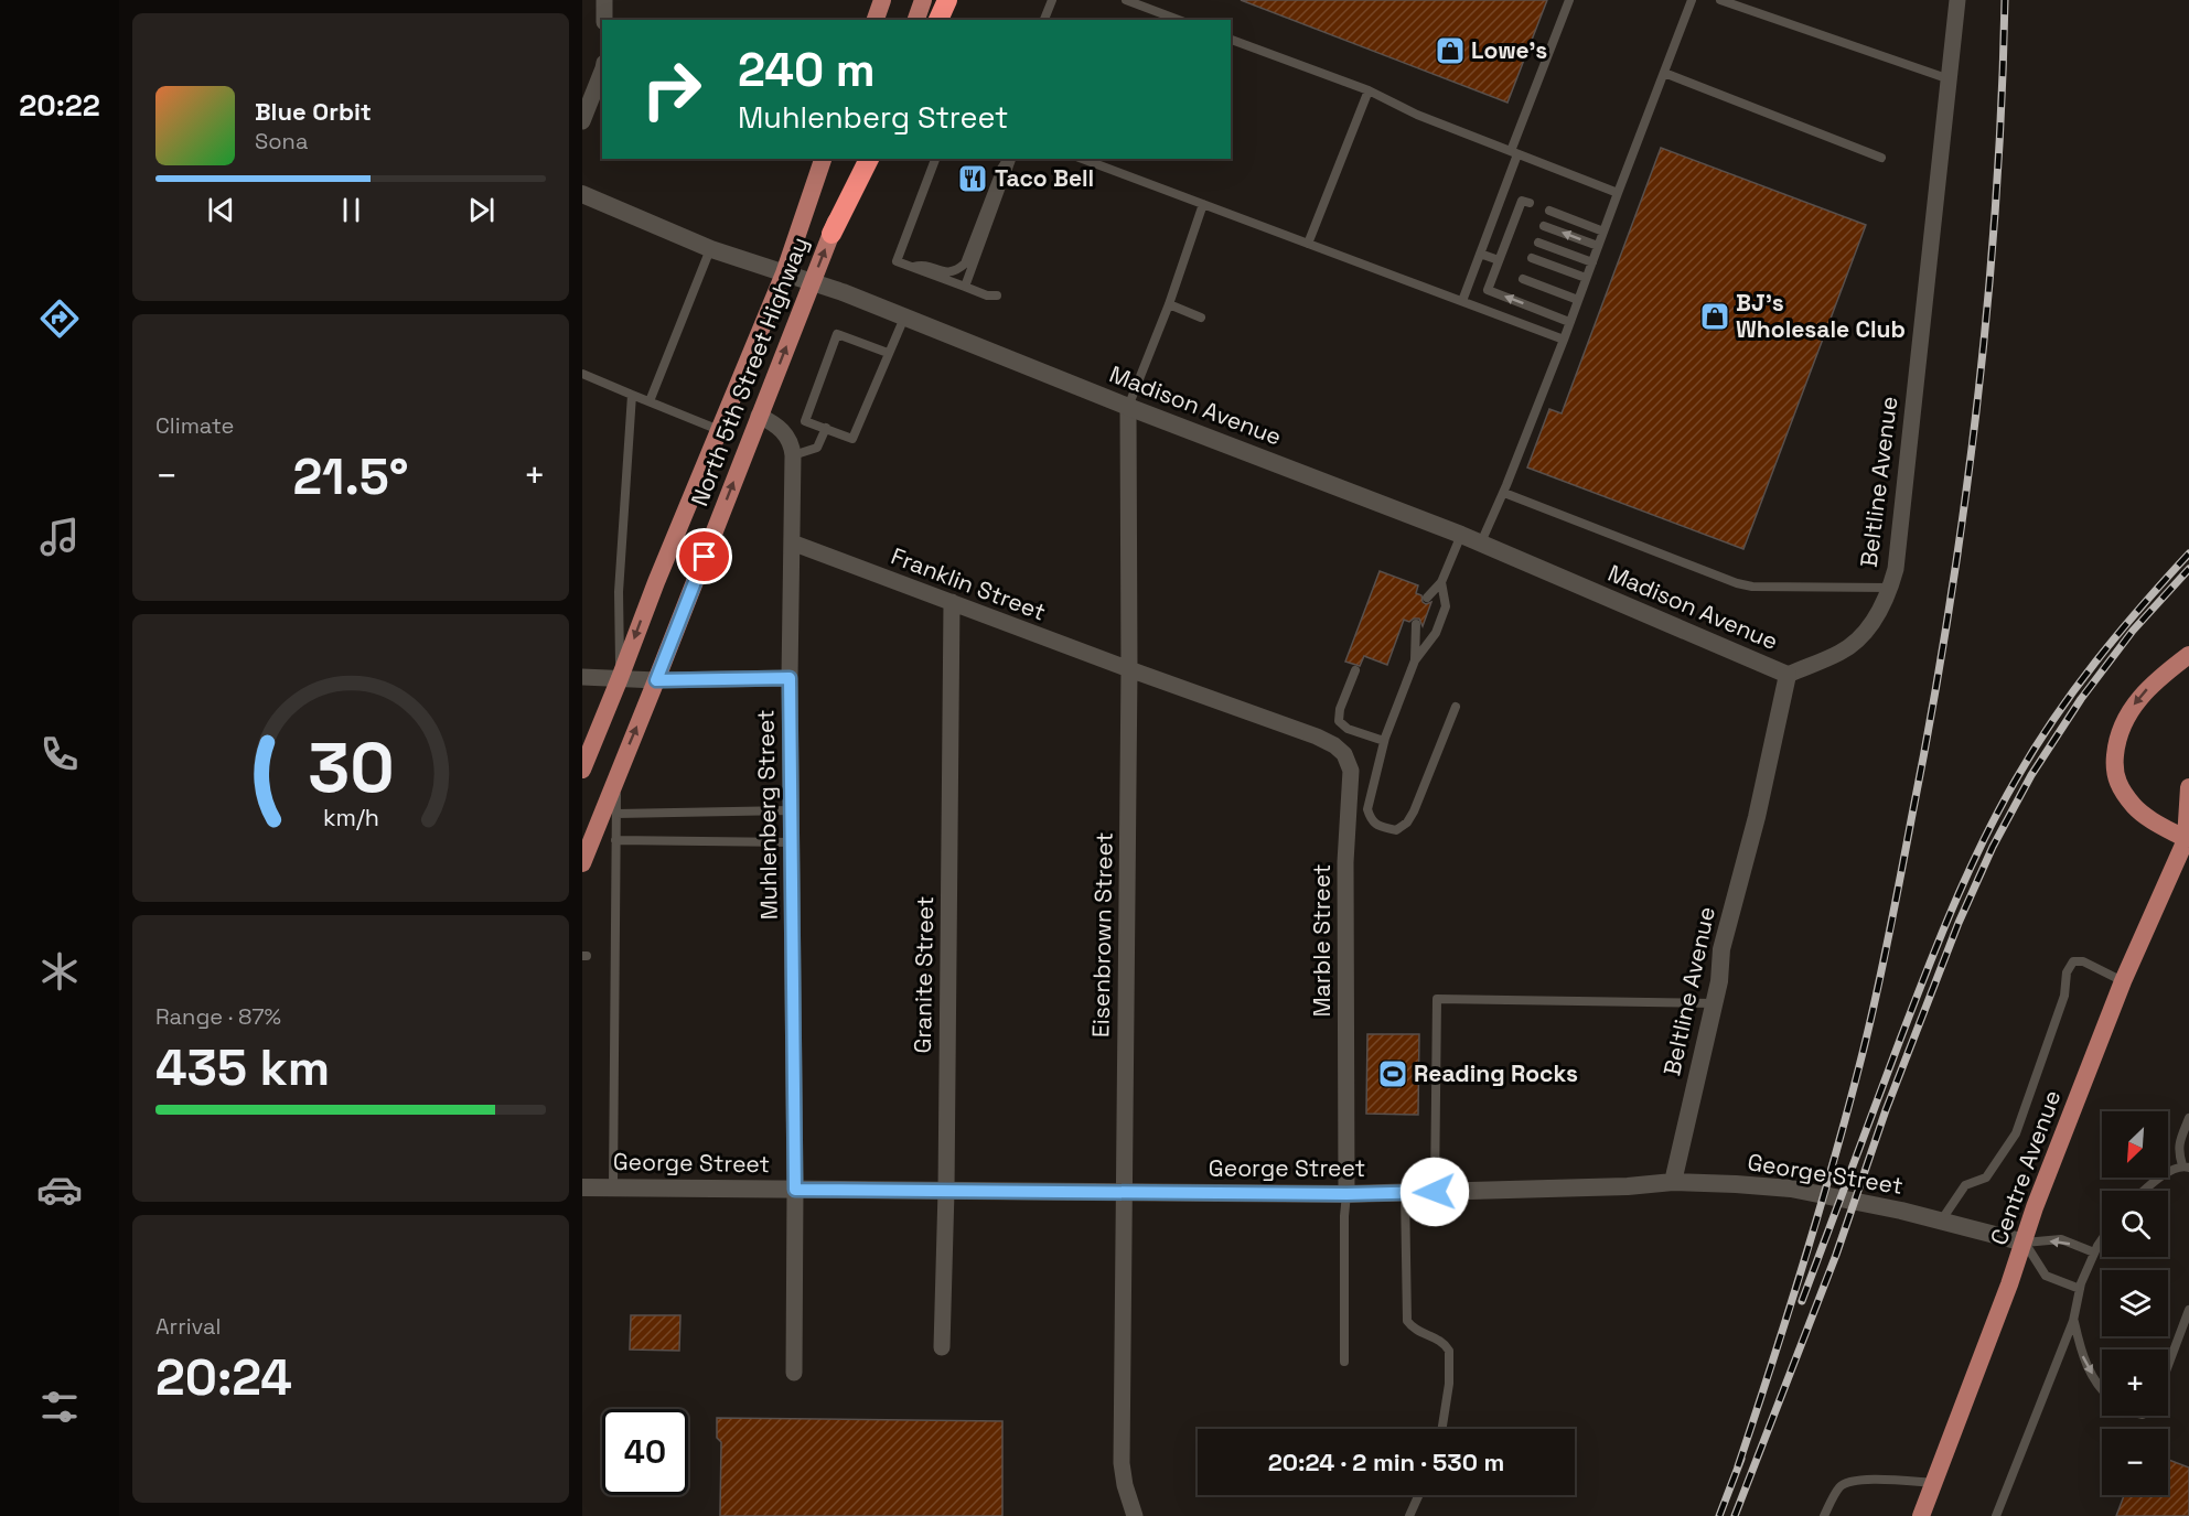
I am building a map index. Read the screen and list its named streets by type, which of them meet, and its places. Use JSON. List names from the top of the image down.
{
  "streets": {
    "main road": ["North 5th Street Highway", "Centre Avenue"],
    "street": [
      "Madison Avenue",
      "Beltline Avenue",
      "Franklin Street",
      "Muhlenberg Street",
      "Eisenbrown Street",
      "Marble Street",
      "Granite Street",
      "George Street"
    ]
  },
  "crossings": [
    ["North 5th Street Highway", "Madison Avenue"],
    ["North 5th Street Highway", "Muhlenberg Street"],
    ["Madison Avenue", "Beltline Avenue"],
    ["Madison Avenue", "Eisenbrown Street"],
    ["Beltline Avenue", "George Street"],
    ["Franklin Street", "Muhlenberg Street"],
    ["Franklin Street", "Eisenbrown Street"],
    ["Franklin Street", "Marble Street"],
    ["Franklin Street", "Granite Street"],
    ["Muhlenberg Street", "George Street"],
    ["Eisenbrown Street", "Marble Street"],
    ["Eisenbrown Street", "George Street"],
    ["Marble Street", "George Street"],
    ["Granite Street", "George Street"],
    ["George Street", "Centre Avenue"]
  ],
  "places": {
    "shop": ["Lowe's", "BJ's Wholesale Club"],
    "restaurant": ["Taco Bell"],
    "sports": ["Reading Rocks"]
  },
  "north": "bottom left",
  "page": {
    "tabs": "20:22",
    "turn": ["240 m", "Muhlenberg Street"],
    "song": ["Blue Orbit", "Sona"],
    "tile": [
      "Climate",
      ["Range · 87%", "435 km"],
      ["Arrival", "20:24"]
    ],
    "heat": ["−", "21.5°", "+"],
    "map_buttons": ["+", "−"],
    "limit": "40",
    "trip": "20:24 · 2 min · 530 m",
    "gauge": ["30", "km/h"]
  }
}
